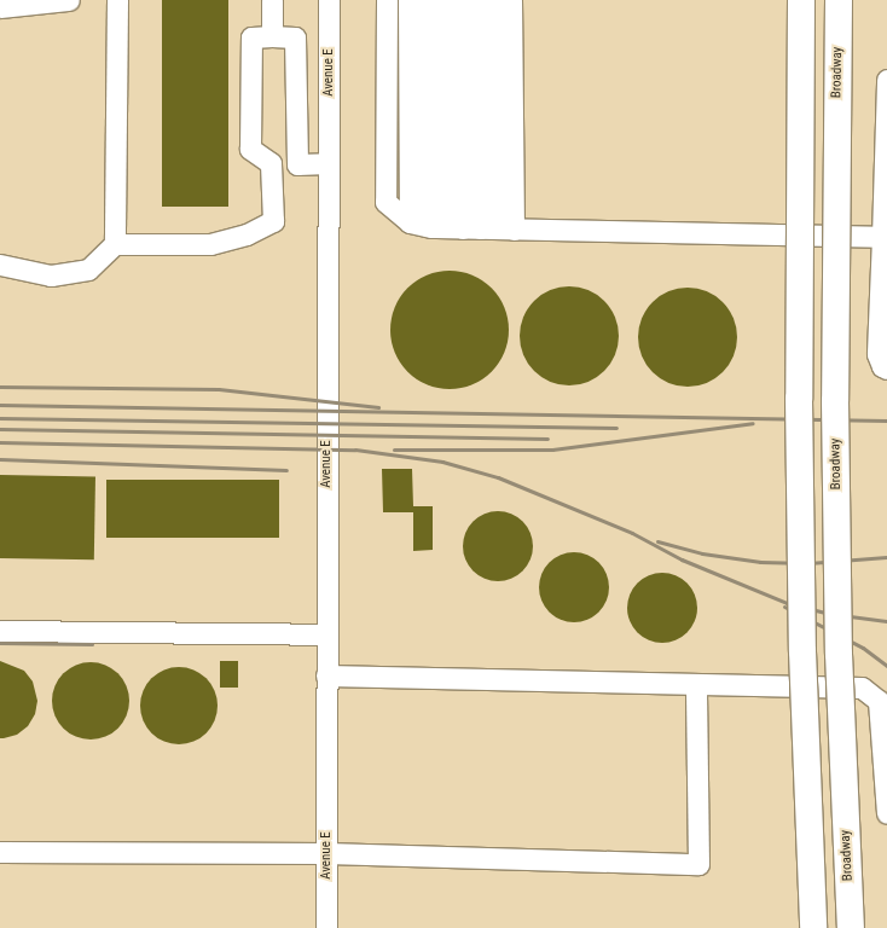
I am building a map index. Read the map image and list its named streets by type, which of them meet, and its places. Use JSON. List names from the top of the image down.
{
  "streets": {
    "main road": ["Broadway"],
    "street": ["Avenue E"]
  }
}
